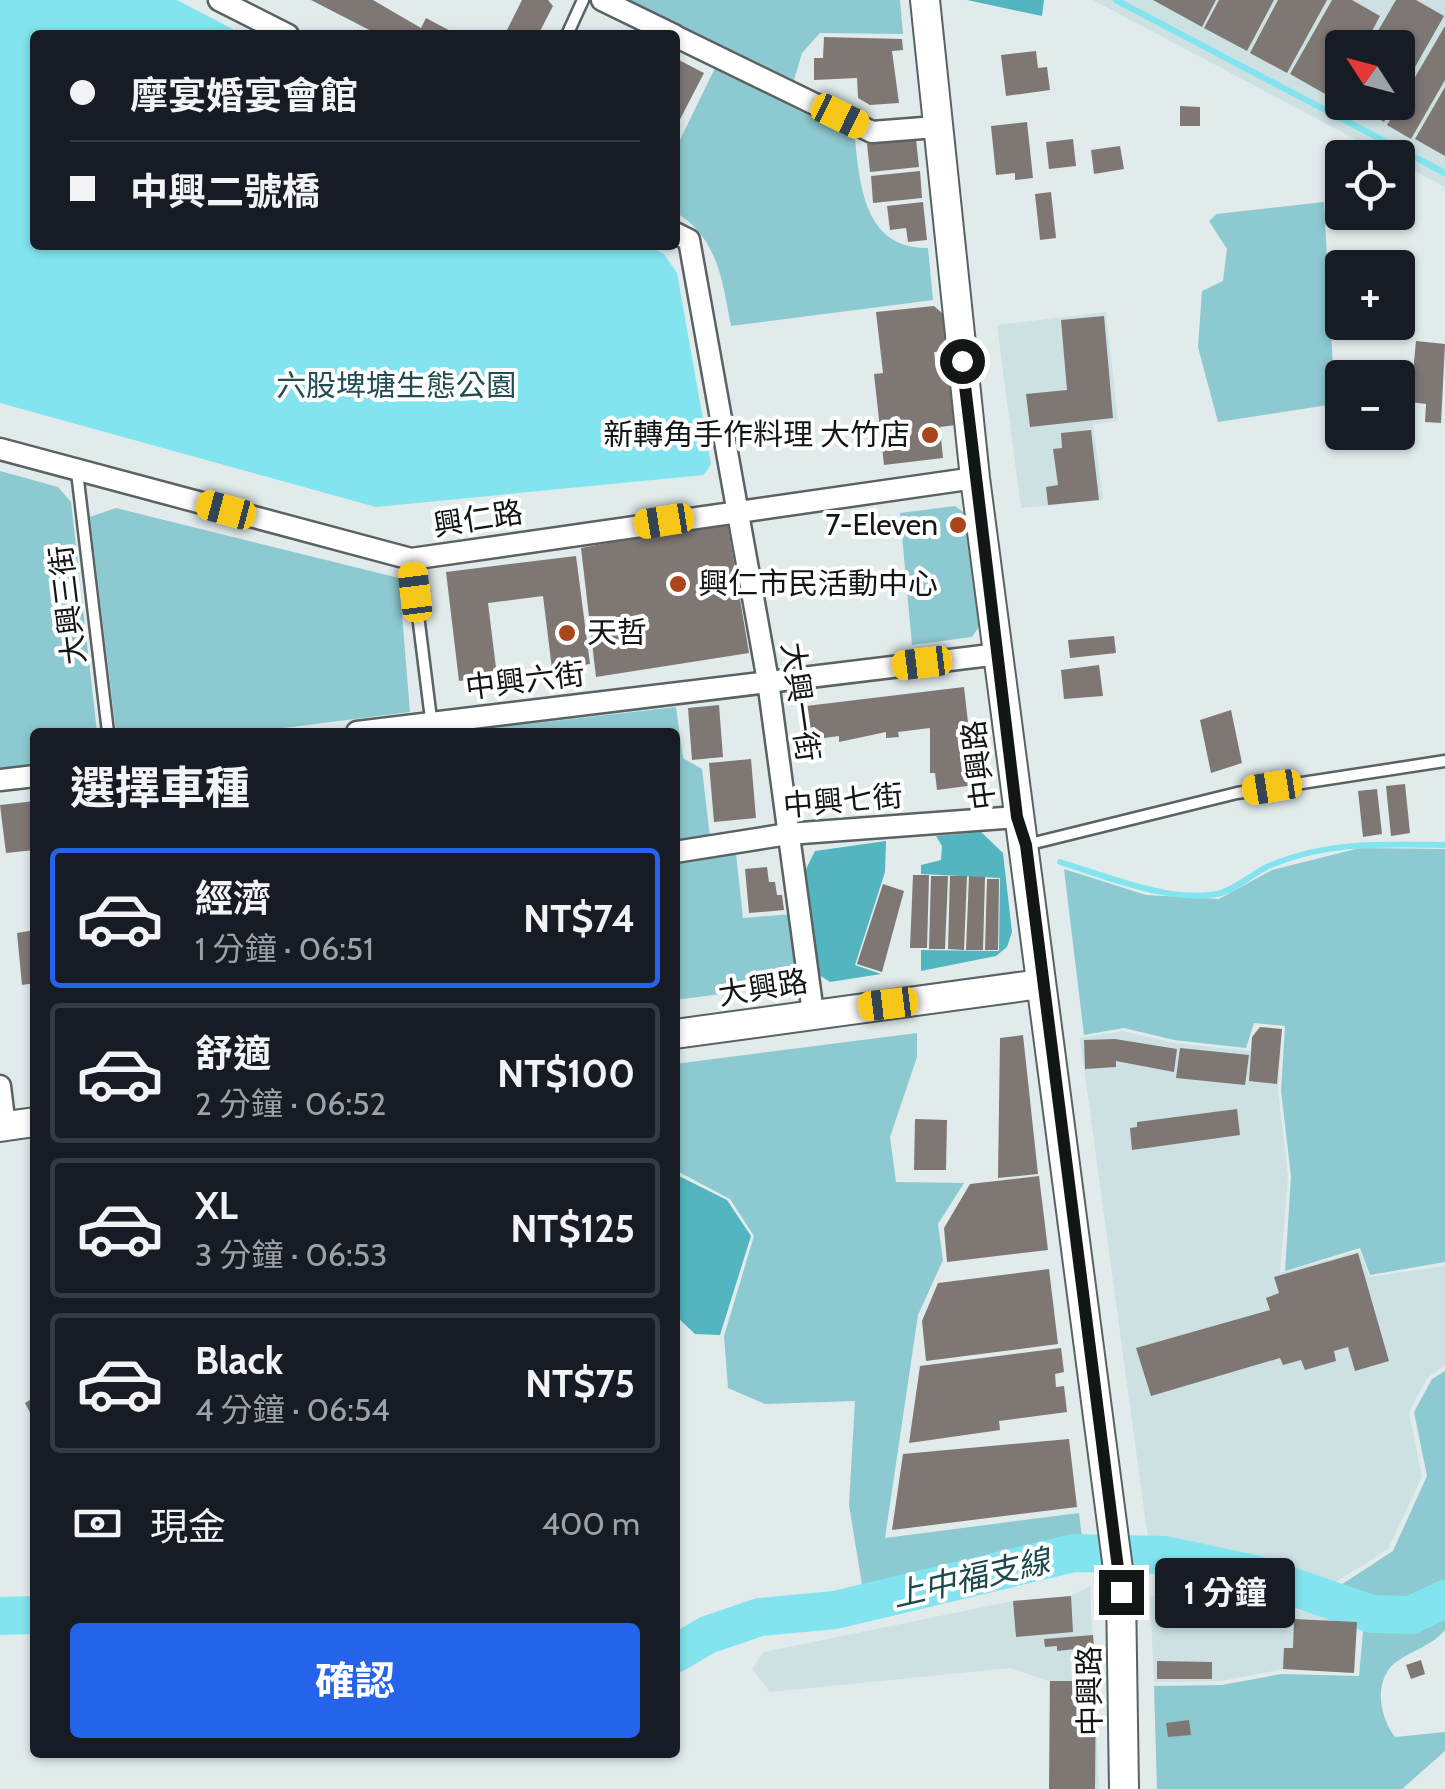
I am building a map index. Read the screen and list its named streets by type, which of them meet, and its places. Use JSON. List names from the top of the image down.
{
  "streets": {
    "street": [
      "興仁路",
      "中興六街",
      "大興一街",
      "中興路",
      "中興七街",
      "大興路"
    ],
    "lane": ["大興三街"]
  },
  "crossings": [
    ["興仁路", "大興三街"],
    ["興仁路", "大興一街"],
    ["興仁路", "中興路"],
    ["中興六街", "大興一街"],
    ["中興六街", "中興路"],
    ["大興一街", "中興七街"],
    ["大興一街", "大興路"],
    ["中興路", "中興七街"],
    ["中興路", "大興路"]
  ],
  "water": ["上中福支線"],
  "parks": ["六股埤塘生態公園"],
  "places": [
    "新轉角手作料理 大竹店",
    "7-Eleven",
    "興仁市民活動中心",
    "天哲"
  ],
  "north": "top left",
  "page": {
    "map_buttons": ["+", "−"],
    "banner": ["摩宴婚宴會館", "中興二號橋"],
    "heading": "選擇車種",
    "list": [
      {
        "name": "經濟",
        "note": "1 分鐘 · 06:51",
        "value": "NT$74"
      },
      {
        "name": "舒適",
        "note": "2 分鐘 · 06:52",
        "value": "NT$100"
      },
      {
        "name": "XL",
        "note": "3 分鐘 · 06:53",
        "value": "NT$125"
      },
      {
        "name": "Black",
        "note": "4 分鐘 · 06:54",
        "value": "NT$75"
      }
    ],
    "pay": ["現金", "400 m"],
    "bubble": "1 分鐘",
    "buttons": "確認"
  }
}
